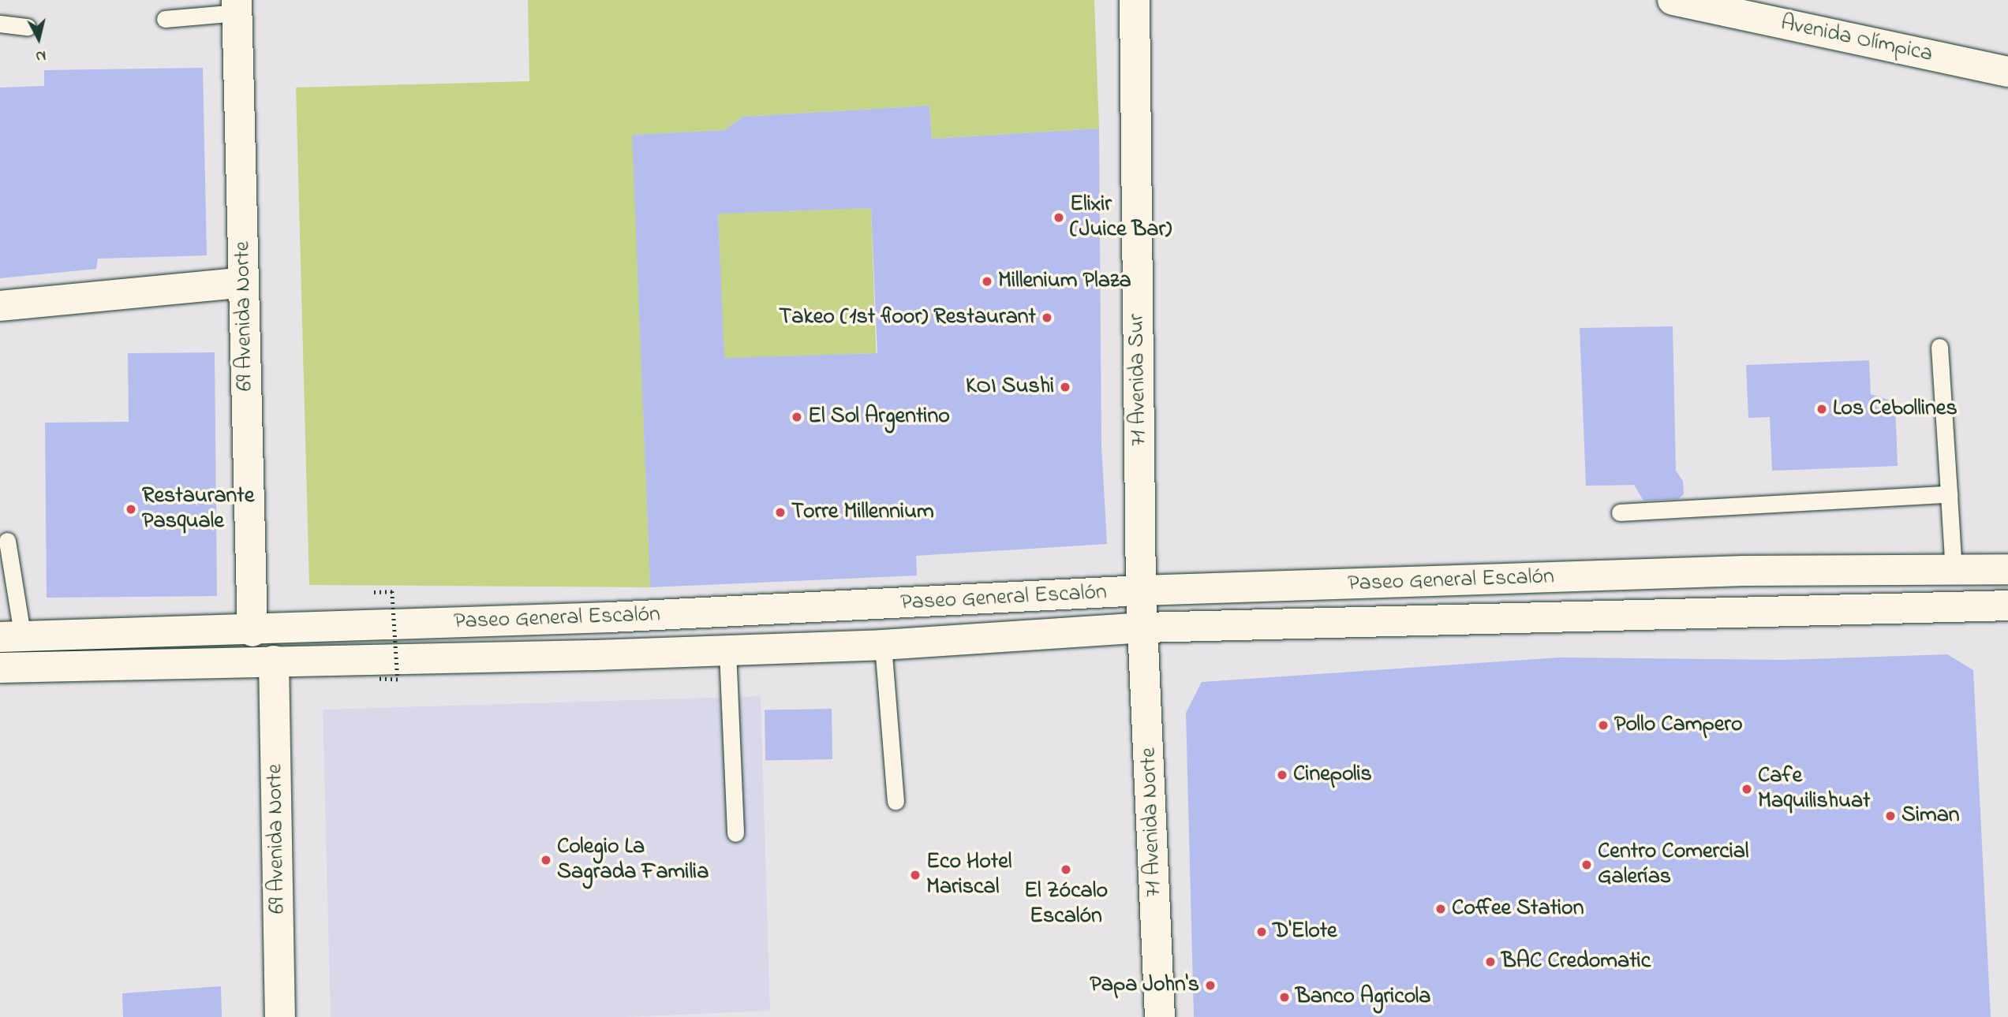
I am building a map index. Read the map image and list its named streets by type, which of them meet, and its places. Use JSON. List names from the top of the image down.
{
  "streets": {
    "main road": [
      "Avenida Olímpica",
      "69 Avenida Norte",
      "71 Avenida Sur",
      "Paseo General Escalón",
      "71 Avenida Norte"
    ]
  },
  "crossings": [
    ["69 Avenida Norte", "Paseo General Escalón"],
    ["71 Avenida Sur", "Paseo General Escalón"],
    ["71 Avenida Sur", "71 Avenida Norte"],
    ["Paseo General Escalón", "71 Avenida Norte"]
  ],
  "places": [
    "Elixir (Juice Bar)",
    "Millenium Plaza",
    "Takeo (1st floor) Restaurant",
    "KOI Sushi",
    "Los Cebollines",
    "El Sol Argentino",
    "Restaurante Pasquale",
    "Torre Millennium",
    "Pollo Campero",
    "Cinepolis",
    "Cafe Maquilishuat",
    "Siman",
    "Colegio La Sagrada Familia",
    "Centro Comercial Galerías",
    "El Zócalo Escalón",
    "Eco Hotel Mariscal",
    "Coffee Station",
    "D'Elote",
    "BAC Credomatic",
    "Papa John's",
    "Banco Agricola"
  ],
  "north": "bottom"
}
